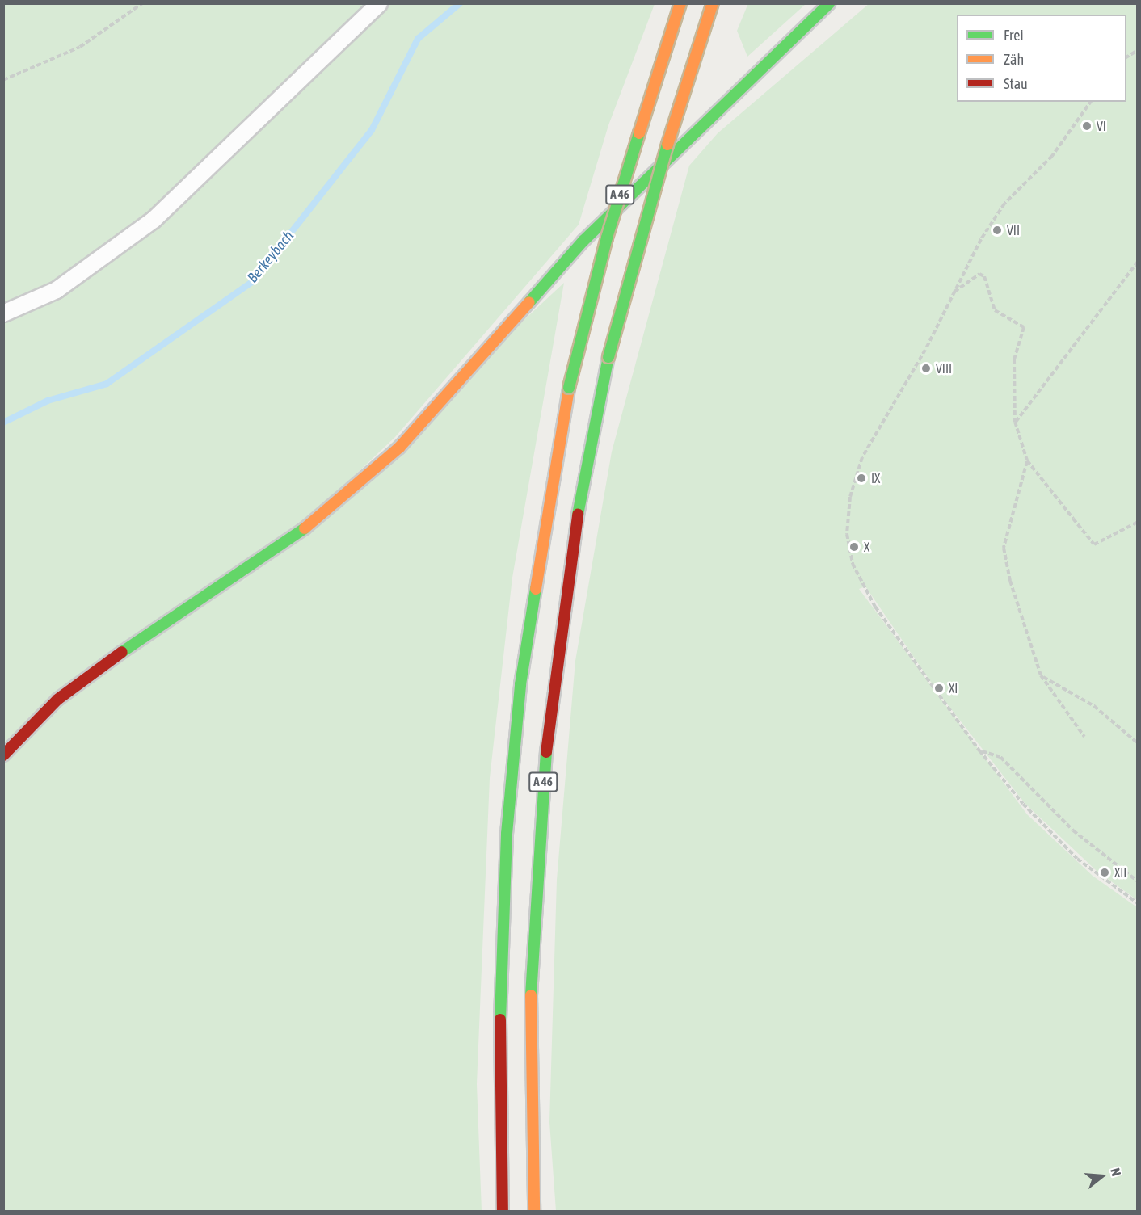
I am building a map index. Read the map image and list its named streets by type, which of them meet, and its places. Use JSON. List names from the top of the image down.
{
  "streets": {
    "main road": ["A 46"]
  },
  "water": ["Berkeybach"],
  "places": [
    "VI",
    "VII",
    "VIII",
    "IX",
    "X",
    "XI",
    "XII"
  ],
  "legend": ["Frei", "Zäh", "Stau"],
  "north": "right"
}
